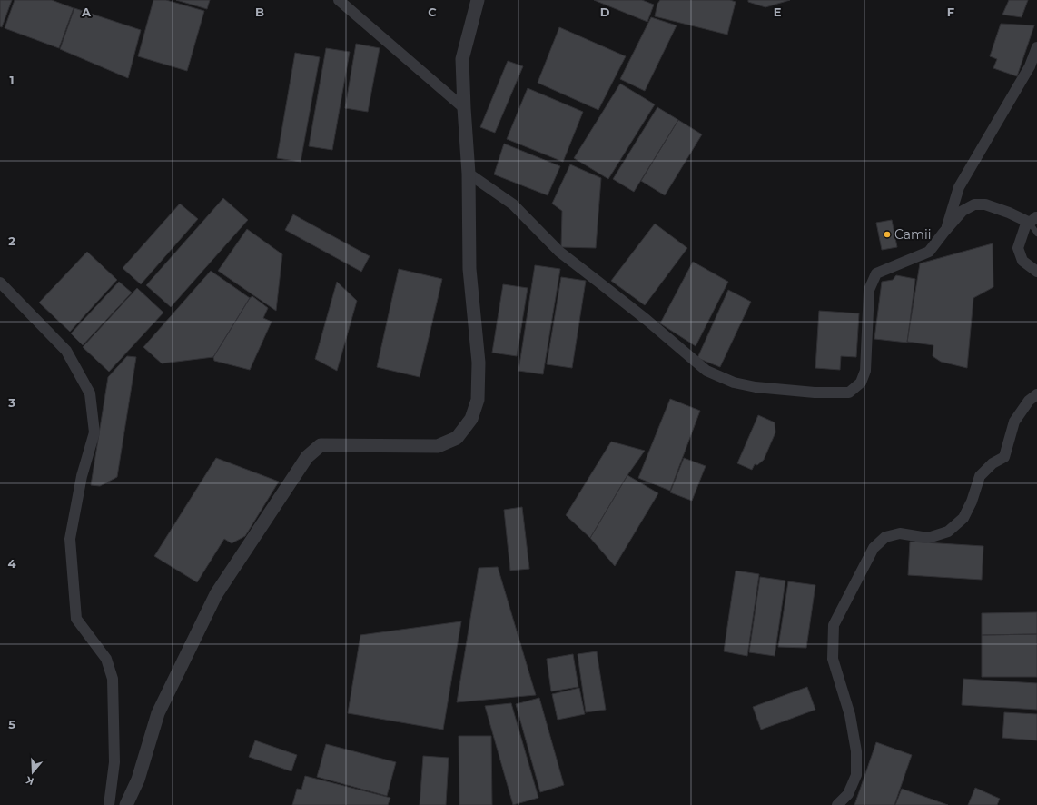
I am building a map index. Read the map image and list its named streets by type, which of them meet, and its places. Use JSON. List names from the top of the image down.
{
  "places": ["Camii"],
  "north": "bottom",
  "grid": {
    "columns": [
      "A",
      "B",
      "C",
      "D",
      "E",
      "F"
    ],
    "rows": [
      "1",
      "2",
      "3",
      "4",
      "5"
    ]
  }
}
